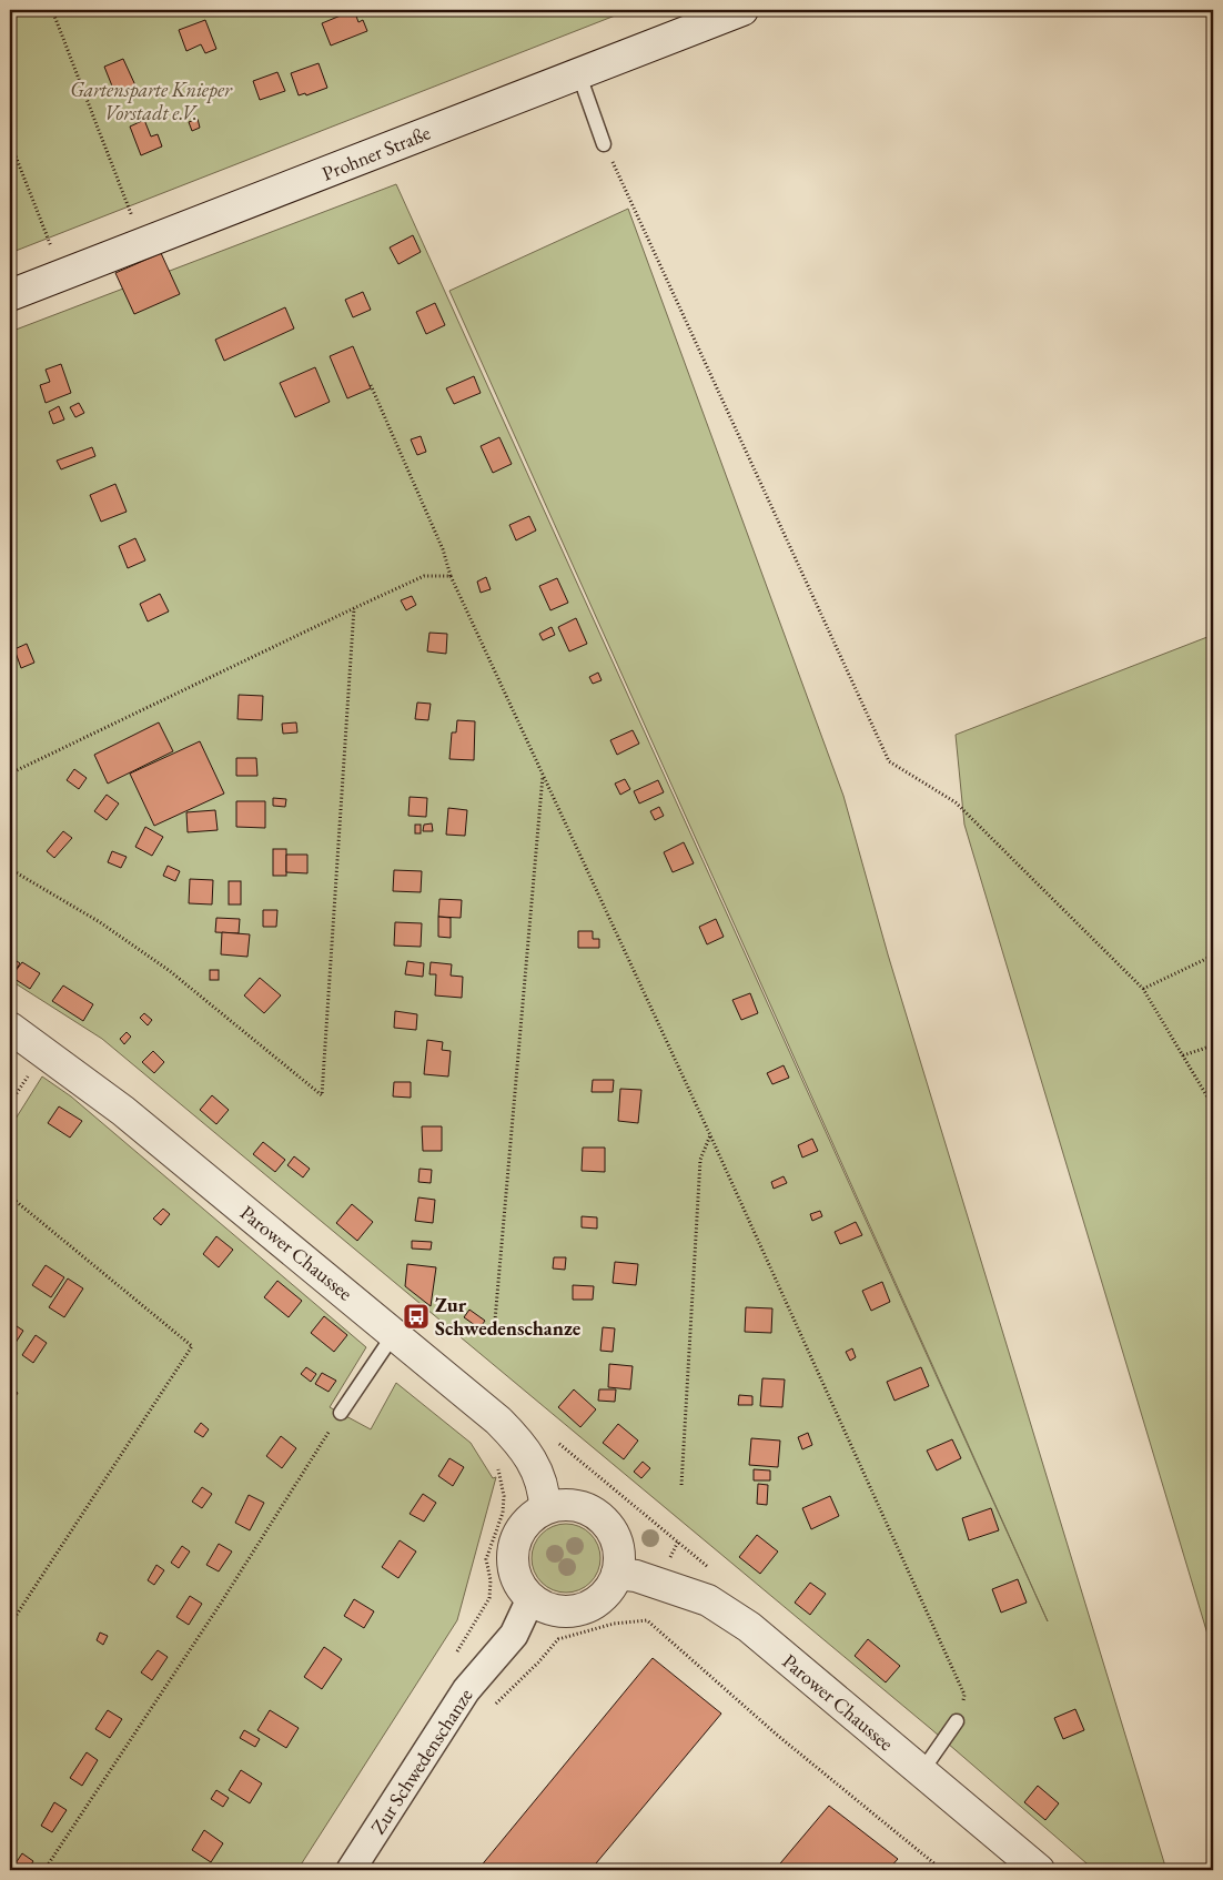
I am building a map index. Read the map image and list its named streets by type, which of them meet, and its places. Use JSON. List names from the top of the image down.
{
  "streets": {
    "street": ["Prohner Straße", "Parower Chaussee", "Zur Schwedenschanze"]
  },
  "crossings": [
    ["Parower Chaussee", "Zur Schwedenschanze"]
  ],
  "parks": ["Gartensparte Knieper Vorstadt e.V."],
  "places": {
    "bus stop": ["Zur Schwedenschanze"]
  }
}
